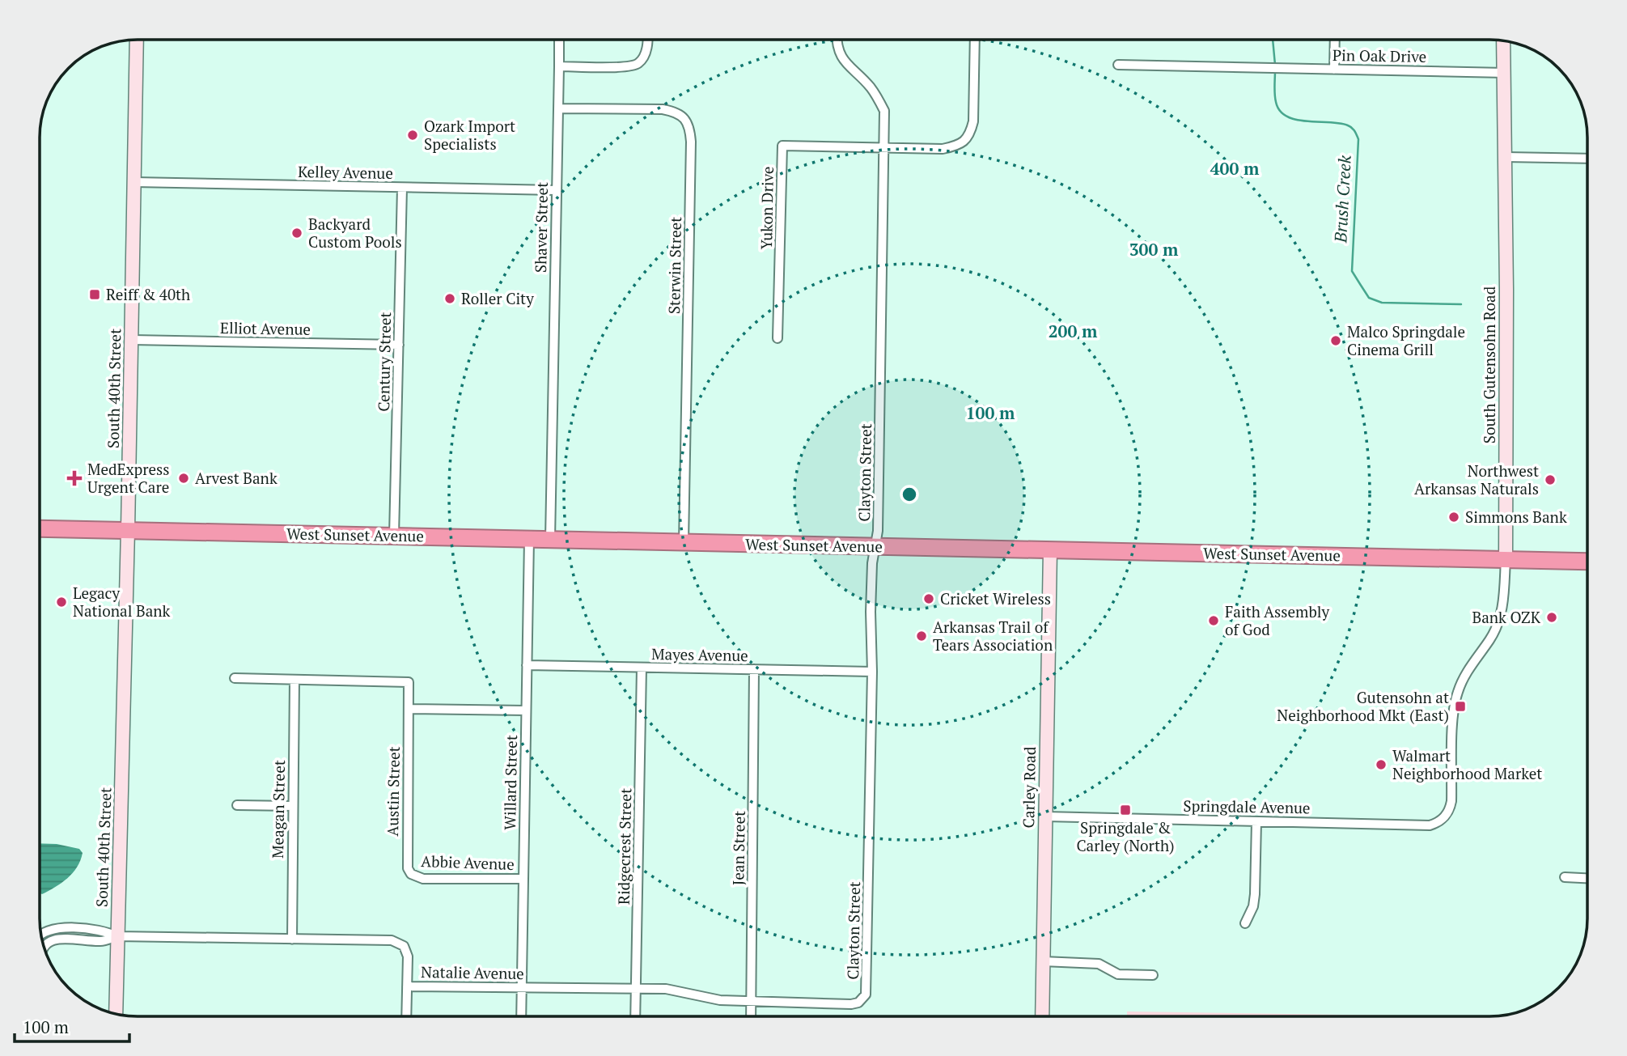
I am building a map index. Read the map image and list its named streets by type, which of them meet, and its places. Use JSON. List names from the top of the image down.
{
  "streets": {
    "highway": ["West Sunset Avenue"],
    "street": [
      "Pin Oak Drive",
      "Kelley Avenue",
      "Yukon Drive",
      "Shaver Street",
      "Sterwin Street",
      "Elliot Avenue",
      "Century Street",
      "South Gutensohn Road",
      "South 40th Street",
      "Clayton Street",
      "Mayes Avenue",
      "Willard Street",
      "Carley Road",
      "Austin Street",
      "Springdale Avenue",
      "Meagan Street",
      "Ridgecrest Street",
      "Jean Street",
      "Abbie Avenue",
      "Natalie Avenue"
    ]
  },
  "crossings": [
    ["Pin Oak Drive", "South Gutensohn Road"],
    ["Kelley Avenue", "Shaver Street"],
    ["Kelley Avenue", "Century Street"],
    ["Kelley Avenue", "South 40th Street"],
    ["Yukon Drive", "Clayton Street"],
    ["Shaver Street", "Sterwin Street"],
    ["Shaver Street", "West Sunset Avenue"],
    ["Sterwin Street", "West Sunset Avenue"],
    ["Elliot Avenue", "Century Street"],
    ["Elliot Avenue", "South 40th Street"],
    ["Century Street", "West Sunset Avenue"],
    ["South Gutensohn Road", "West Sunset Avenue"],
    ["South Gutensohn Road", "Springdale Avenue"],
    ["South 40th Street", "West Sunset Avenue"],
    ["South 40th Street", "Natalie Avenue"],
    ["Clayton Street", "West Sunset Avenue"],
    ["Clayton Street", "Mayes Avenue"],
    ["Clayton Street", "Natalie Avenue"],
    ["West Sunset Avenue", "Willard Street"],
    ["West Sunset Avenue", "Carley Road"],
    ["Mayes Avenue", "Willard Street"],
    ["Mayes Avenue", "Ridgecrest Street"],
    ["Mayes Avenue", "Jean Street"],
    ["Willard Street", "Abbie Avenue"],
    ["Willard Street", "Natalie Avenue"],
    ["Carley Road", "Springdale Avenue"],
    ["Austin Street", "Abbie Avenue"],
    ["Meagan Street", "Natalie Avenue"],
    ["Ridgecrest Street", "Natalie Avenue"],
    ["Jean Street", "Natalie Avenue"]
  ],
  "water": ["Brush Creek"],
  "places": {
    "other": [
      "Ozark Import Specialists",
      "Backyard Custom Pools",
      "Roller City",
      "Malco Springdale Cinema Grill",
      "Arvest Bank",
      "Northwest Arkansas Naturals",
      "Simmons Bank",
      "Cricket Wireless",
      "Legacy National Bank",
      "Bank OZK",
      "Faith Assembly of God",
      "Arkansas Trail of Tears Association",
      "Walmart Neighborhood Market"
    ],
    "transit": ["Reiff & 40th", "Gutensohn at Neighborhood Mkt (East)", "Springdale & Carley (North)"],
    "health": ["MedExpress Urgent Care"]
  },
  "scale_bar": "100 m",
  "rings": [
    "400 m",
    "300 m",
    "200 m",
    "100 m"
  ]
}
